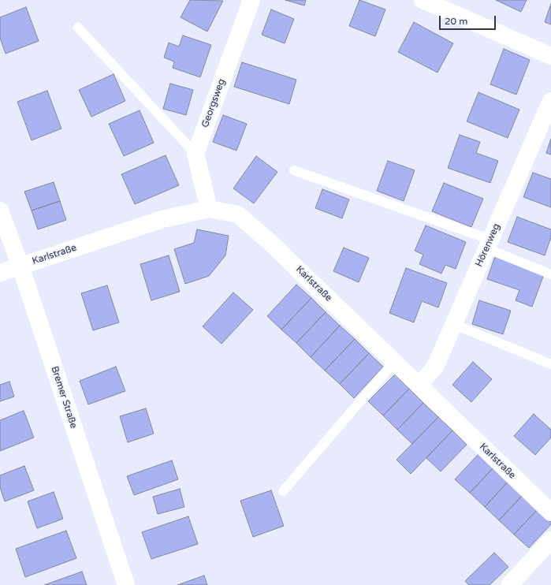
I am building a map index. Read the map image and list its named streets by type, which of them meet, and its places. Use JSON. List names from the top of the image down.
{
  "streets": {
    "street": [
      "Georgsweg",
      "Hörenweg",
      "Karlstraße",
      "Bremer Straße"
    ]
  },
  "crossings": [
    ["Hörenweg", "Karlstraße"],
    ["Karlstraße", "Bremer Straße"]
  ],
  "scale_bar": "20 m"
}
